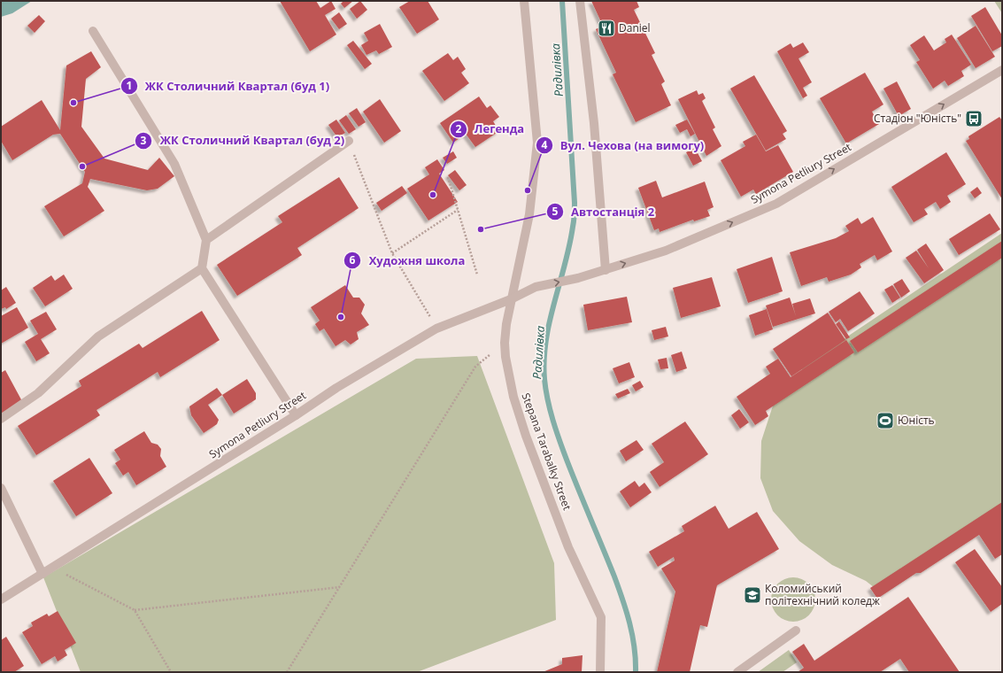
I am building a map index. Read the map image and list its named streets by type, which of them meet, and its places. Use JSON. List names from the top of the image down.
{
  "streets": {
    "street": ["Symona Petliury Street", "Stepana Tarabalky Street"]
  },
  "crossings": [
    ["Symona Petliury Street", "Stepana Tarabalky Street"]
  ],
  "one_way": ["Symona Petliury Street"],
  "water": ["Радилівка"],
  "places": {
    "restaurant": ["Daniel"],
    "other": [
      "ЖК Столичний Квартал (буд 1)",
      "ЖК Столичний Квартал (буд 2)",
      "Вул. Чехова (на вимогу)",
      "Легенда",
      "Автостанція 2",
      "Художня школа"
    ],
    "bus stop": ["Стадіон \"Юність\""],
    "sports": ["Юність"],
    "school or university": ["Коломийський політехнічний коледж"]
  }
}
